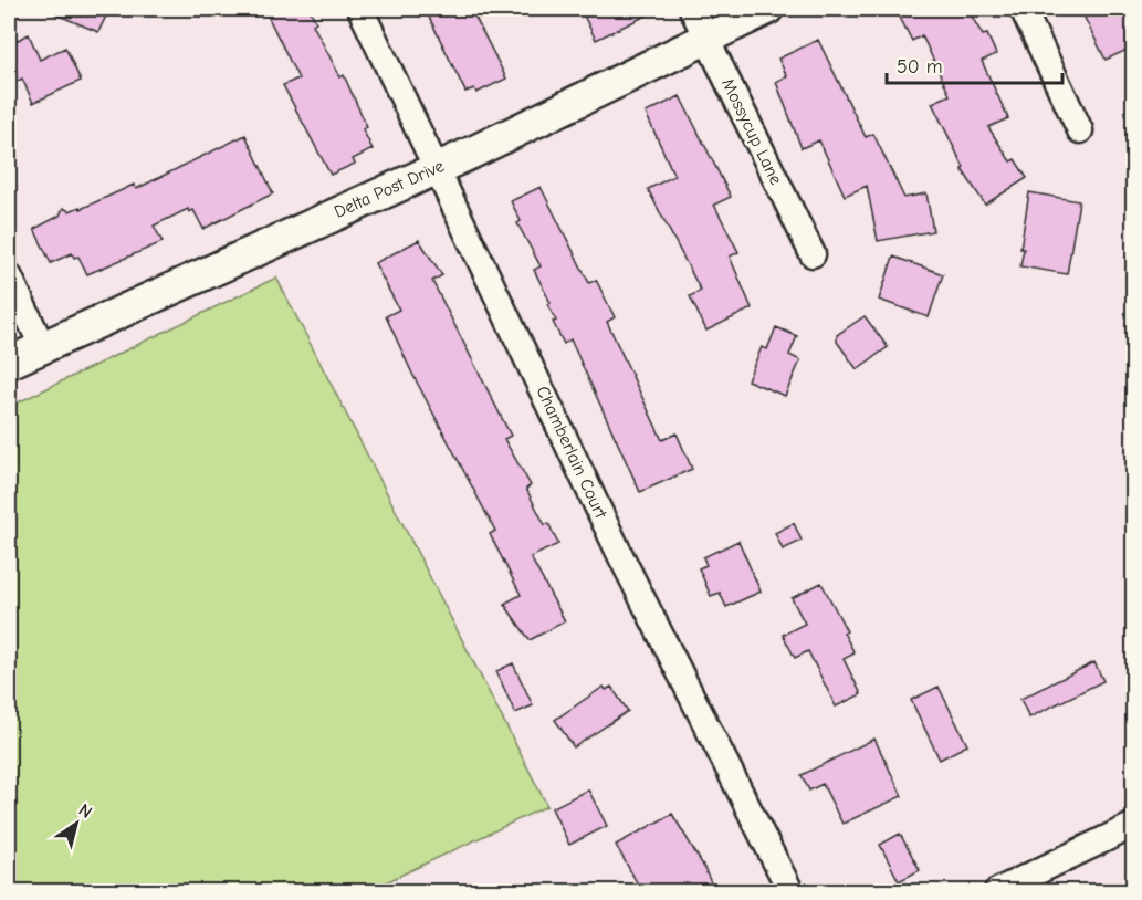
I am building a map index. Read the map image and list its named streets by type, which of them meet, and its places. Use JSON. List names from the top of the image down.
{
  "streets": {
    "street": ["Mossycup Lane", "Delta Post Drive", "Chamberlain Court"]
  },
  "crossings": [
    ["Mossycup Lane", "Delta Post Drive"],
    ["Delta Post Drive", "Chamberlain Court"]
  ],
  "scale_bar": "50 m",
  "north": "top right"
}
